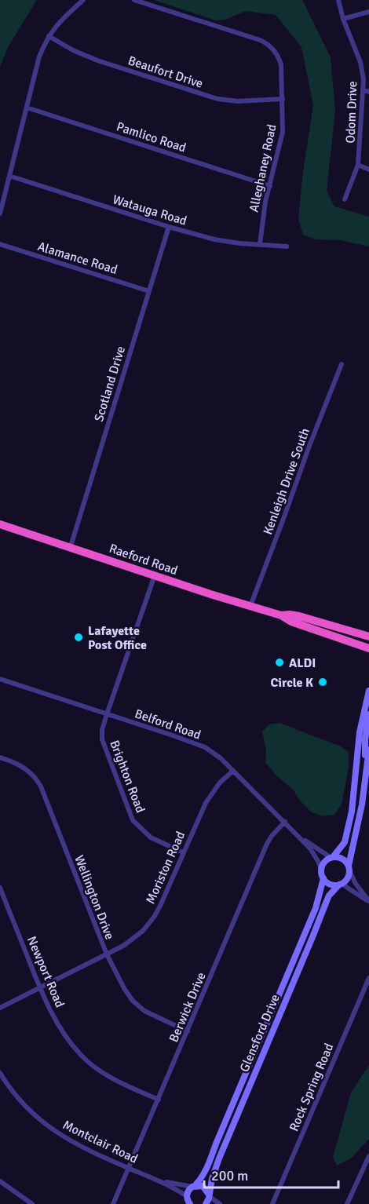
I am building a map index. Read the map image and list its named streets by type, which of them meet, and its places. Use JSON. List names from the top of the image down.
{
  "streets": {
    "highway": ["Raeford Road"],
    "main road": ["Glensford Drive"],
    "street": [
      "Beaufort Drive",
      "Odom Drive",
      "Pamlico Road",
      "Alleghaney Road",
      "Watauga Road",
      "Alamance Road",
      "Scotland Drive",
      "Kenleigh Drive South",
      "Belford Road",
      "Brighton Road",
      "Moriston Road",
      "Wellington Drive",
      "Newport Road",
      "Berwick Drive",
      "Rock Spring Road",
      "Montclair Road"
    ]
  },
  "crossings": [
    ["Beaufort Drive", "Alleghaney Road"],
    ["Pamlico Road", "Alleghaney Road"],
    ["Alleghaney Road", "Watauga Road"],
    ["Watauga Road", "Scotland Drive"],
    ["Alamance Road", "Scotland Drive"],
    ["Scotland Drive", "Raeford Road"],
    ["Kenleigh Drive South", "Raeford Road"],
    ["Raeford Road", "Brighton Road"],
    ["Belford Road", "Brighton Road"],
    ["Belford Road", "Moriston Road"],
    ["Belford Road", "Berwick Drive"],
    ["Belford Road", "Glensford Drive"],
    ["Brighton Road", "Moriston Road"],
    ["Moriston Road", "Wellington Drive"],
    ["Moriston Road", "Newport Road"],
    ["Wellington Drive", "Berwick Drive"],
    ["Newport Road", "Berwick Drive"],
    ["Berwick Drive", "Montclair Road"],
    ["Glensford Drive", "Montclair Road"]
  ],
  "places": ["Lafayette Post Office", "ALDI", "Circle K"],
  "scale_bar": "200 m"
}
